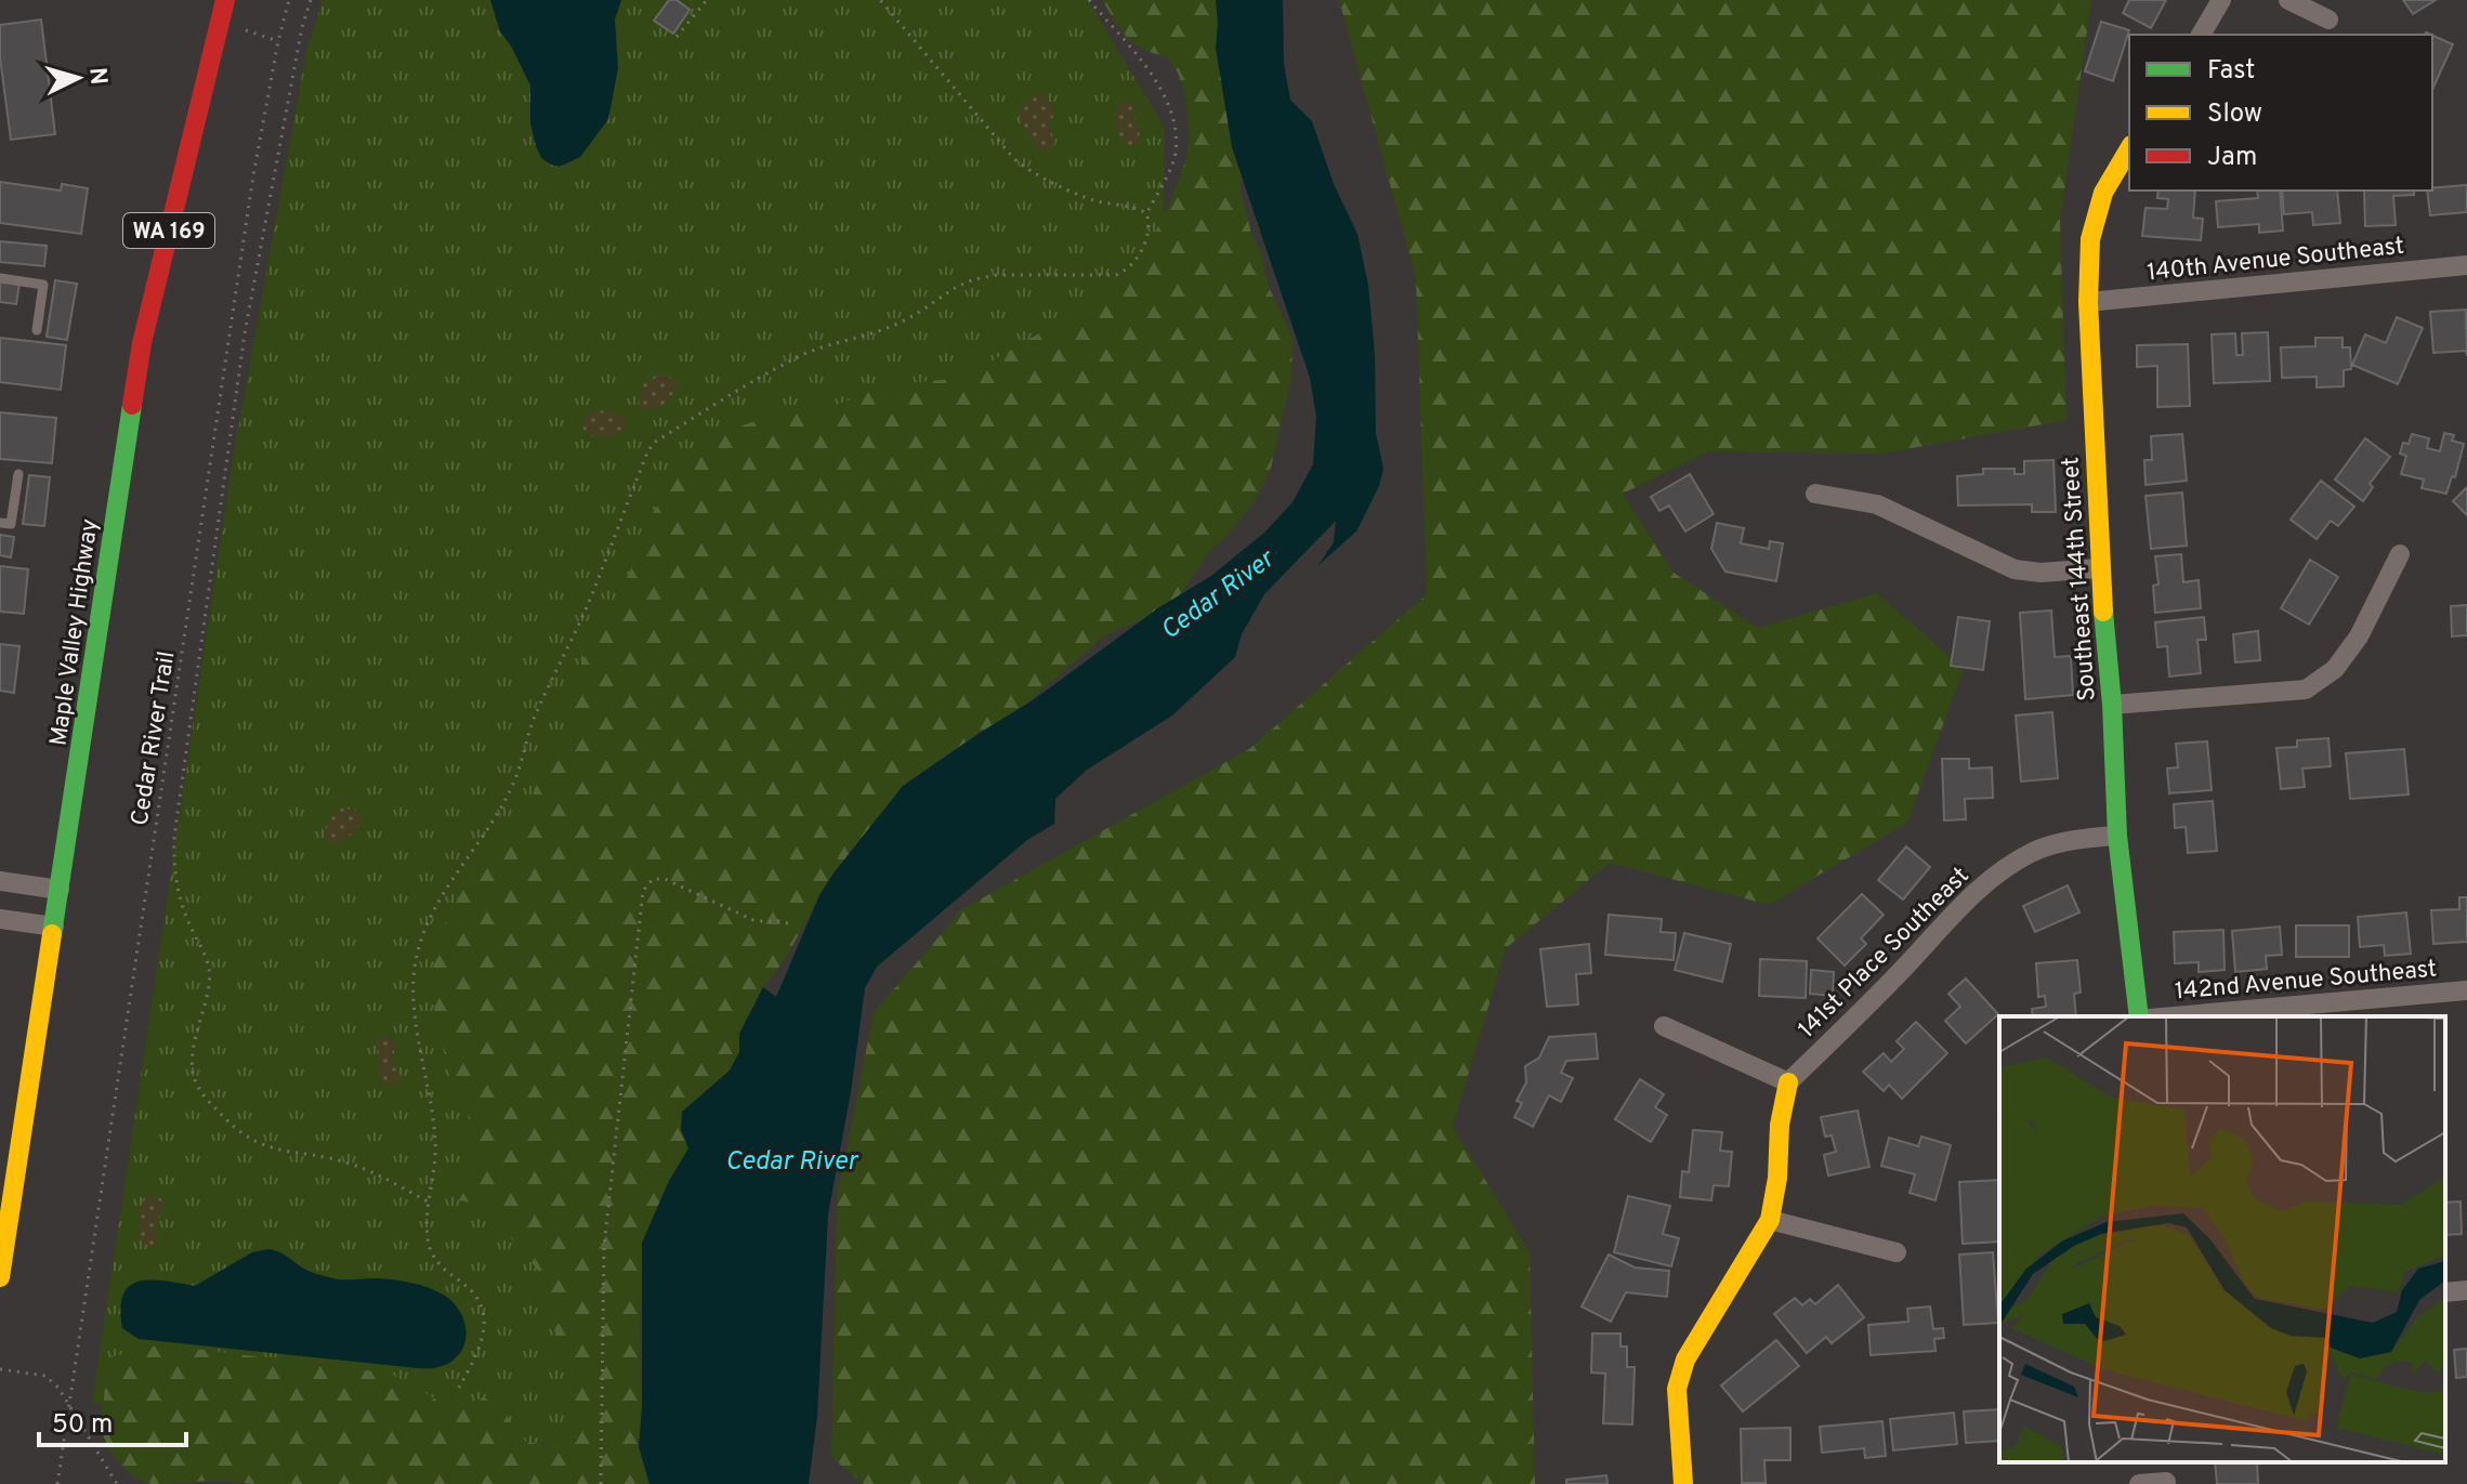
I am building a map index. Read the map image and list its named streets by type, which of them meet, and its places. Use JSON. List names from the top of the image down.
{
  "streets": {
    "street": [
      "WA 169",
      "140th Avenue Southeast",
      "Southeast 144th Street",
      "Maple Valley Highway",
      "141st Place Southeast",
      "142nd Avenue Southeast"
    ],
    "path": ["Cedar River Trail"]
  },
  "crossings": [
    ["140th Avenue Southeast", "Southeast 144th Street"],
    ["Southeast 144th Street", "141st Place Southeast"]
  ],
  "water": ["Cedar River"],
  "legend": ["Fast", "Slow", "Jam"],
  "scale_bar": "50 m",
  "north": "right"
}
